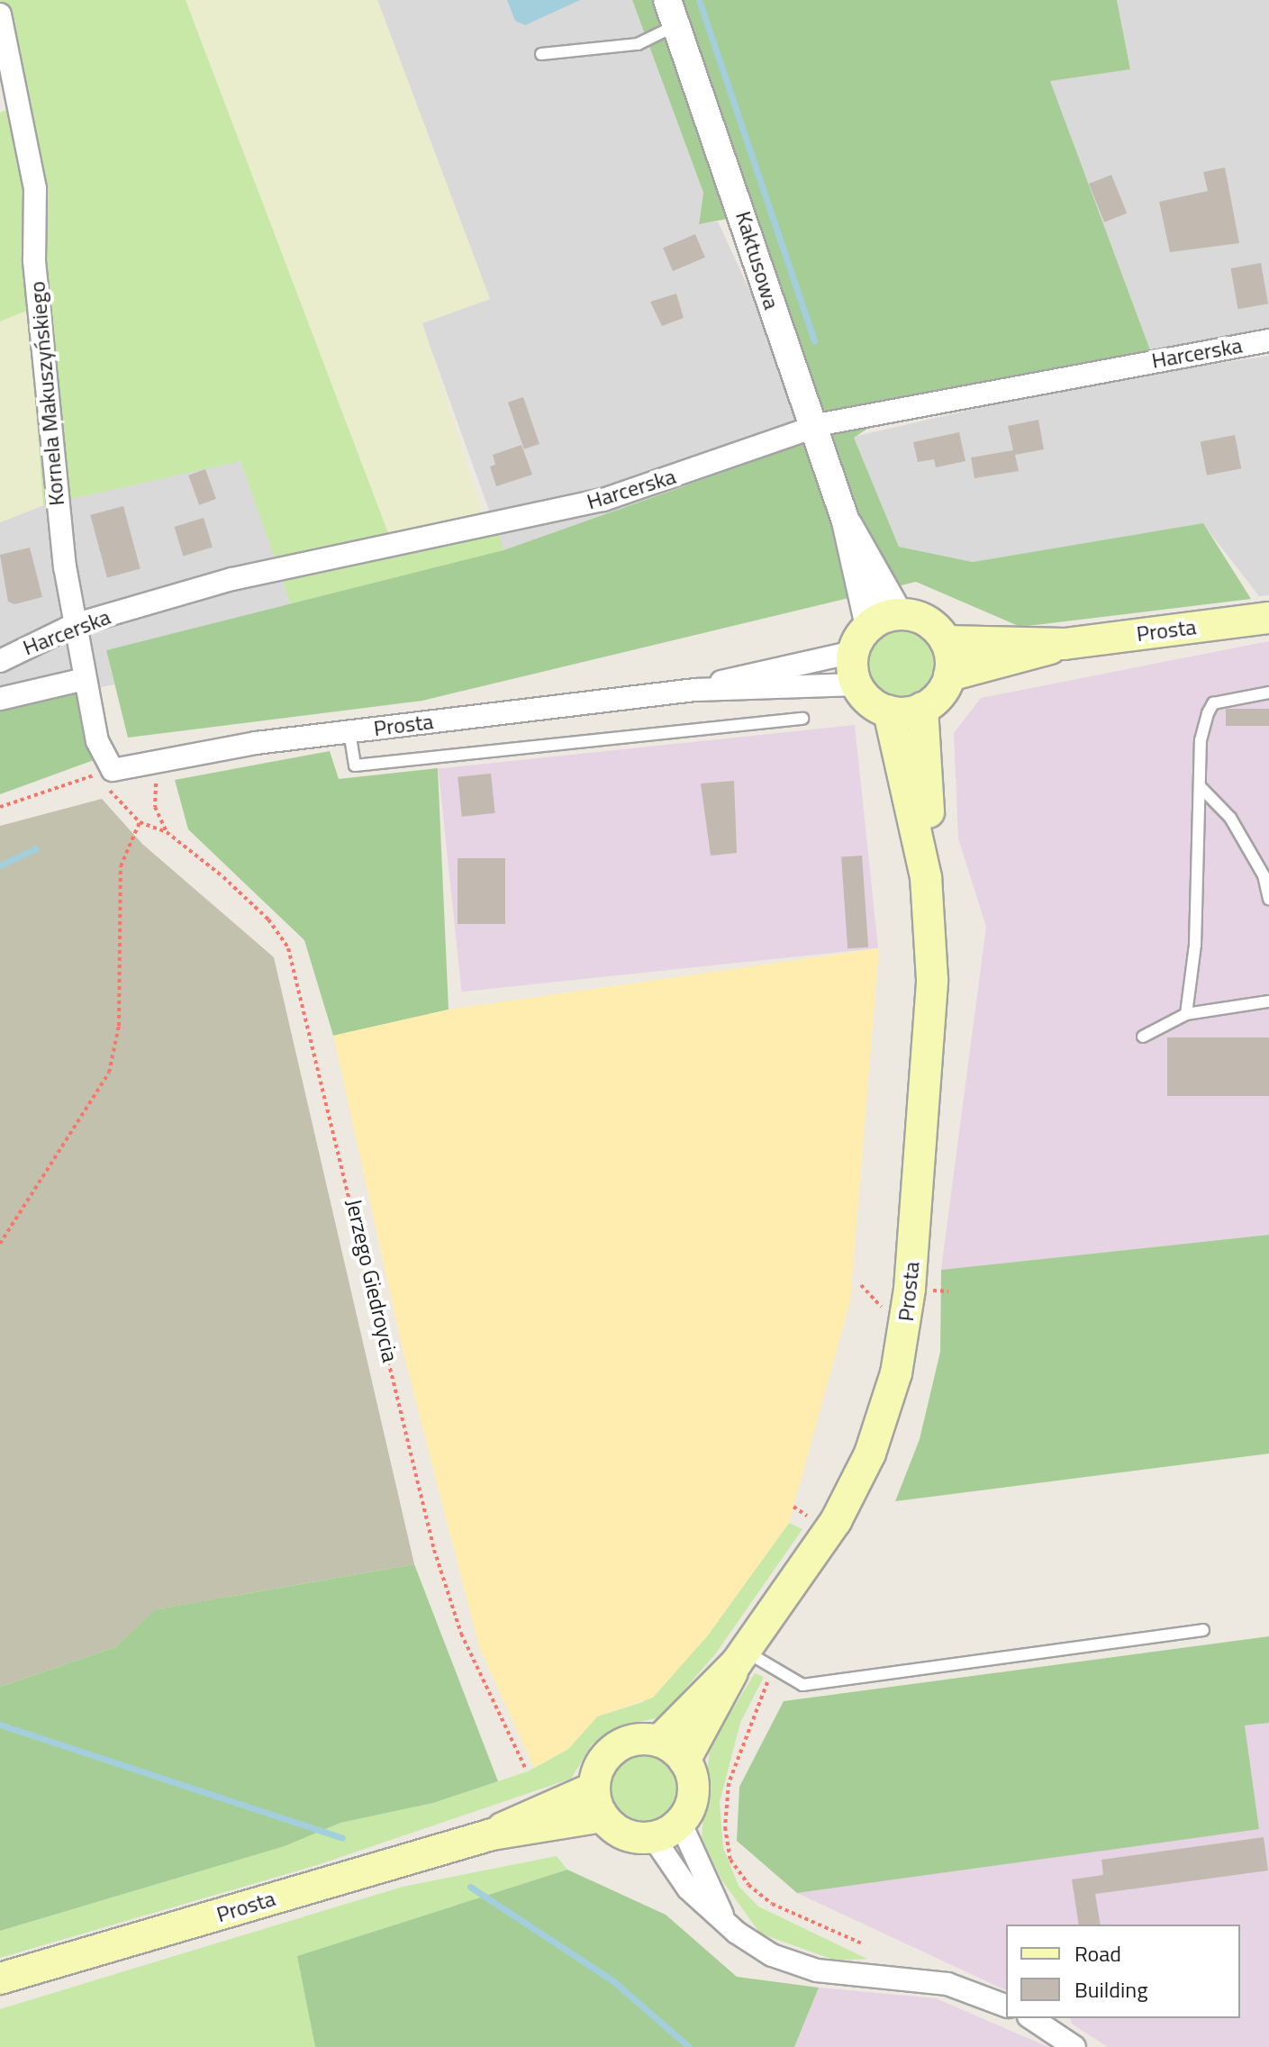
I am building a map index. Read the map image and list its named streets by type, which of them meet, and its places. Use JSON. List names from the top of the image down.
{
  "streets": {
    "main road": ["Prosta"],
    "street": ["Kaktusowa", "Harcerska", "Kornela Makuszyńskiego"],
    "path": ["Jerzego Giedroycia"]
  },
  "crossings": [
    ["Kaktusowa", "Harcerska"],
    ["Kaktusowa", "Prosta"],
    ["Harcerska", "Kornela Makuszyńskiego"],
    ["Kornela Makuszyńskiego", "Prosta"],
    ["Prosta", "Jerzego Giedroycia"]
  ],
  "legend": ["Road", "Building"]
}
